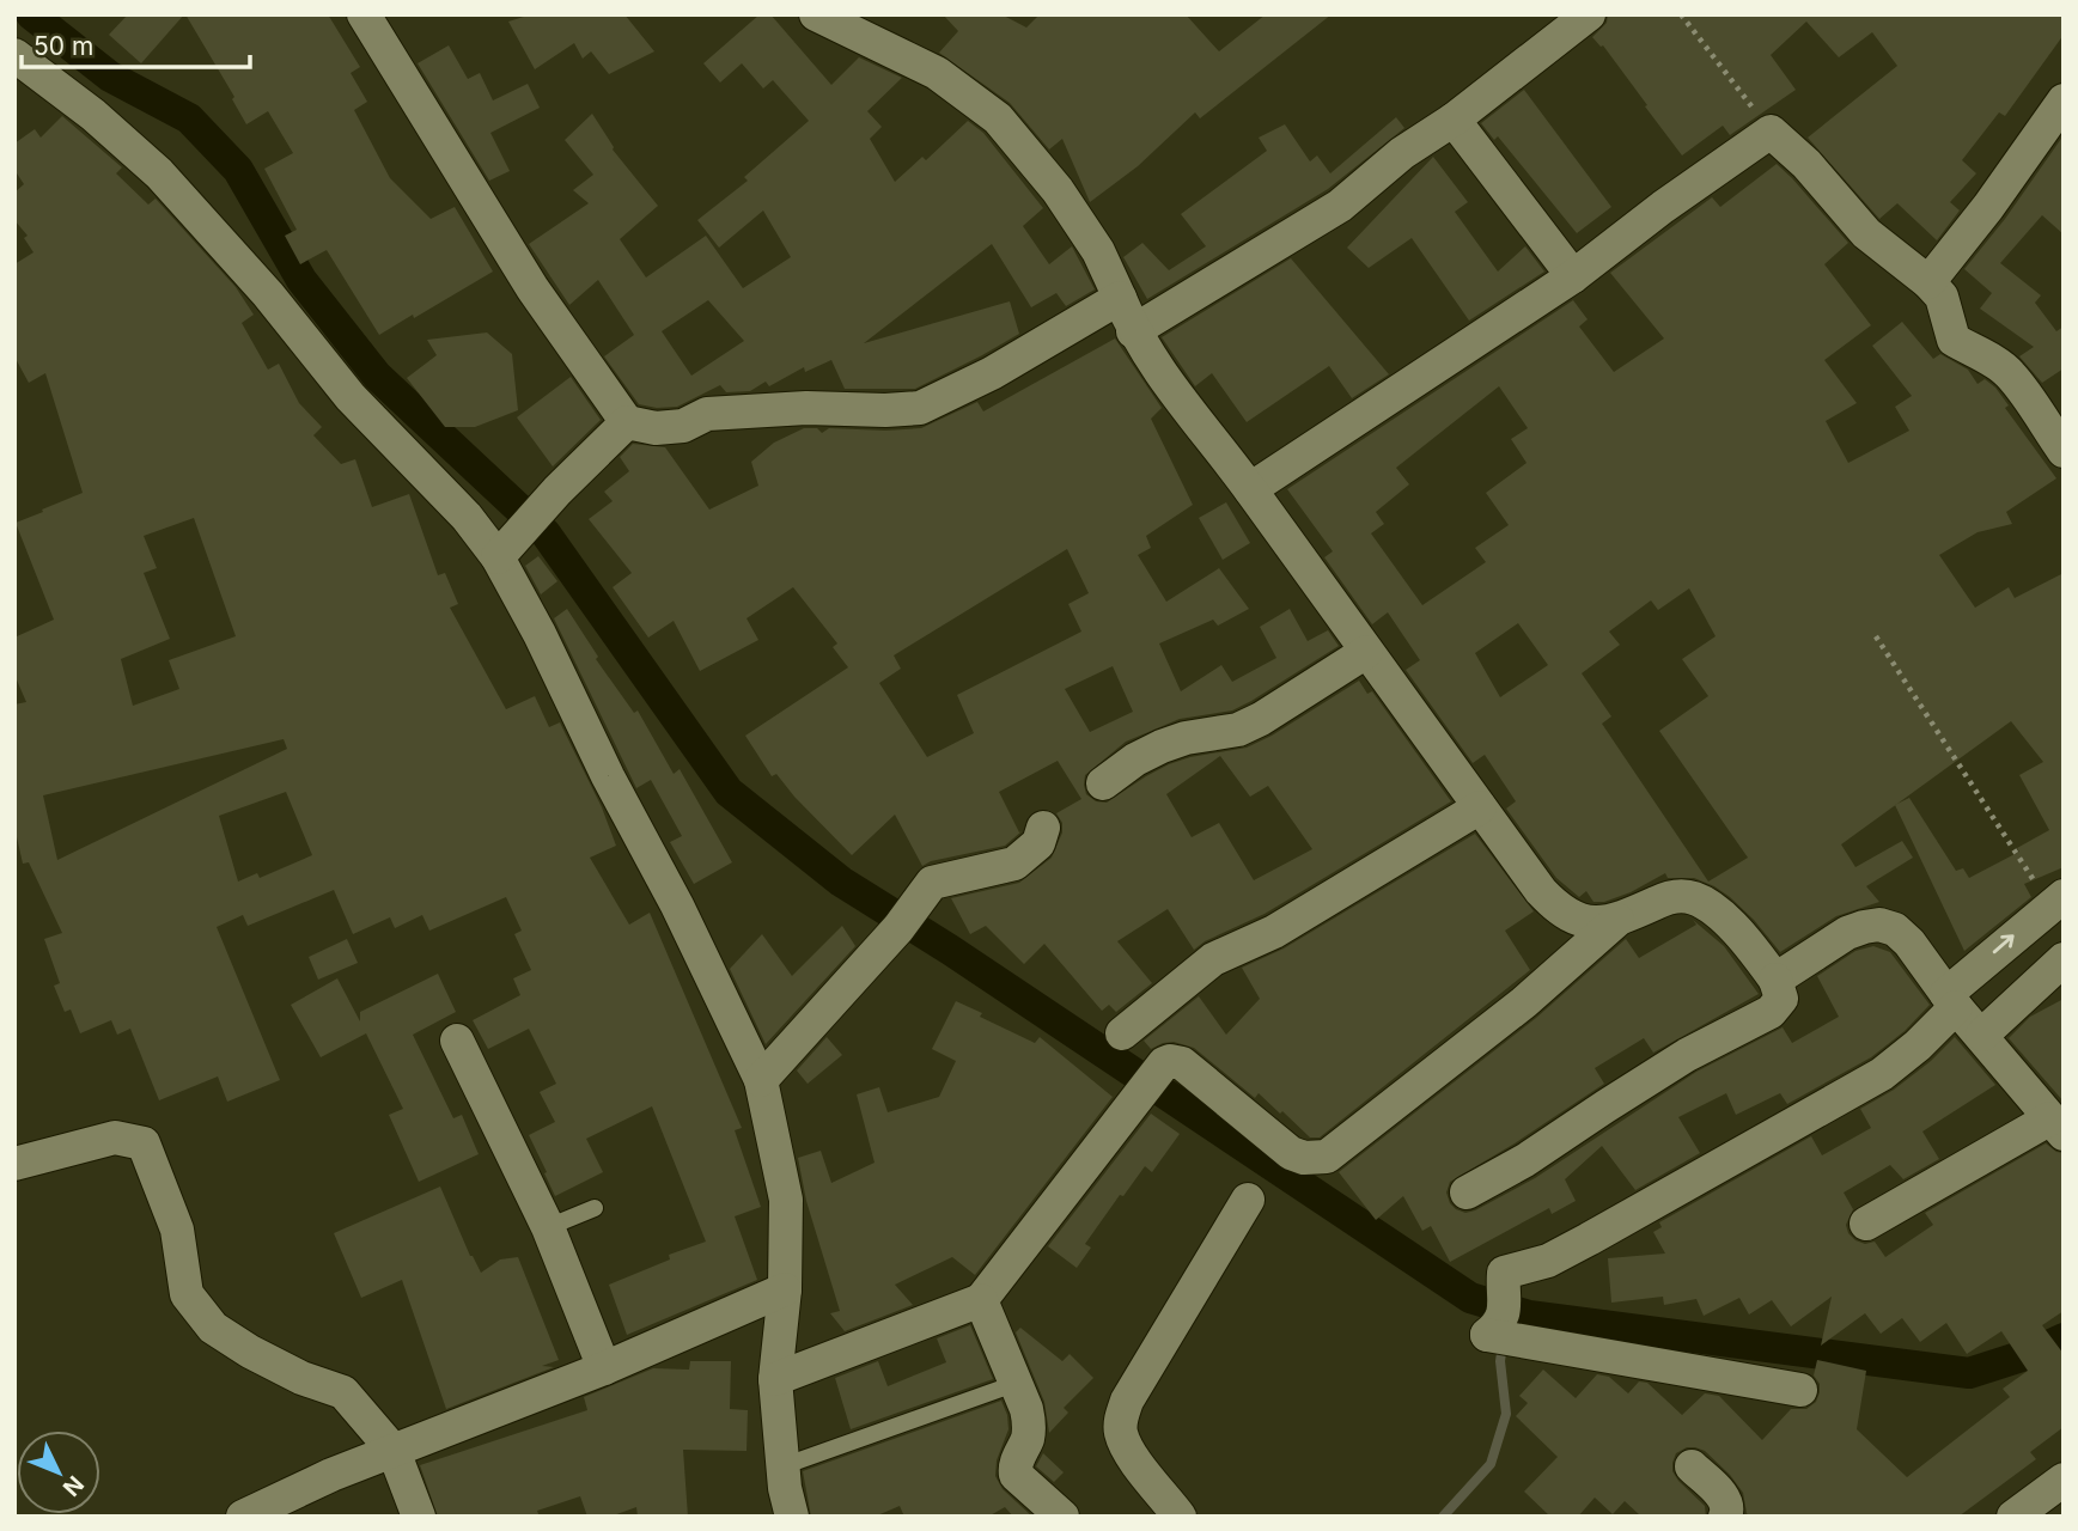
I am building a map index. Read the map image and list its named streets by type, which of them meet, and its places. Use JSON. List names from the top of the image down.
{
  "scale_bar": "50 m",
  "north": "bottom right"
}
